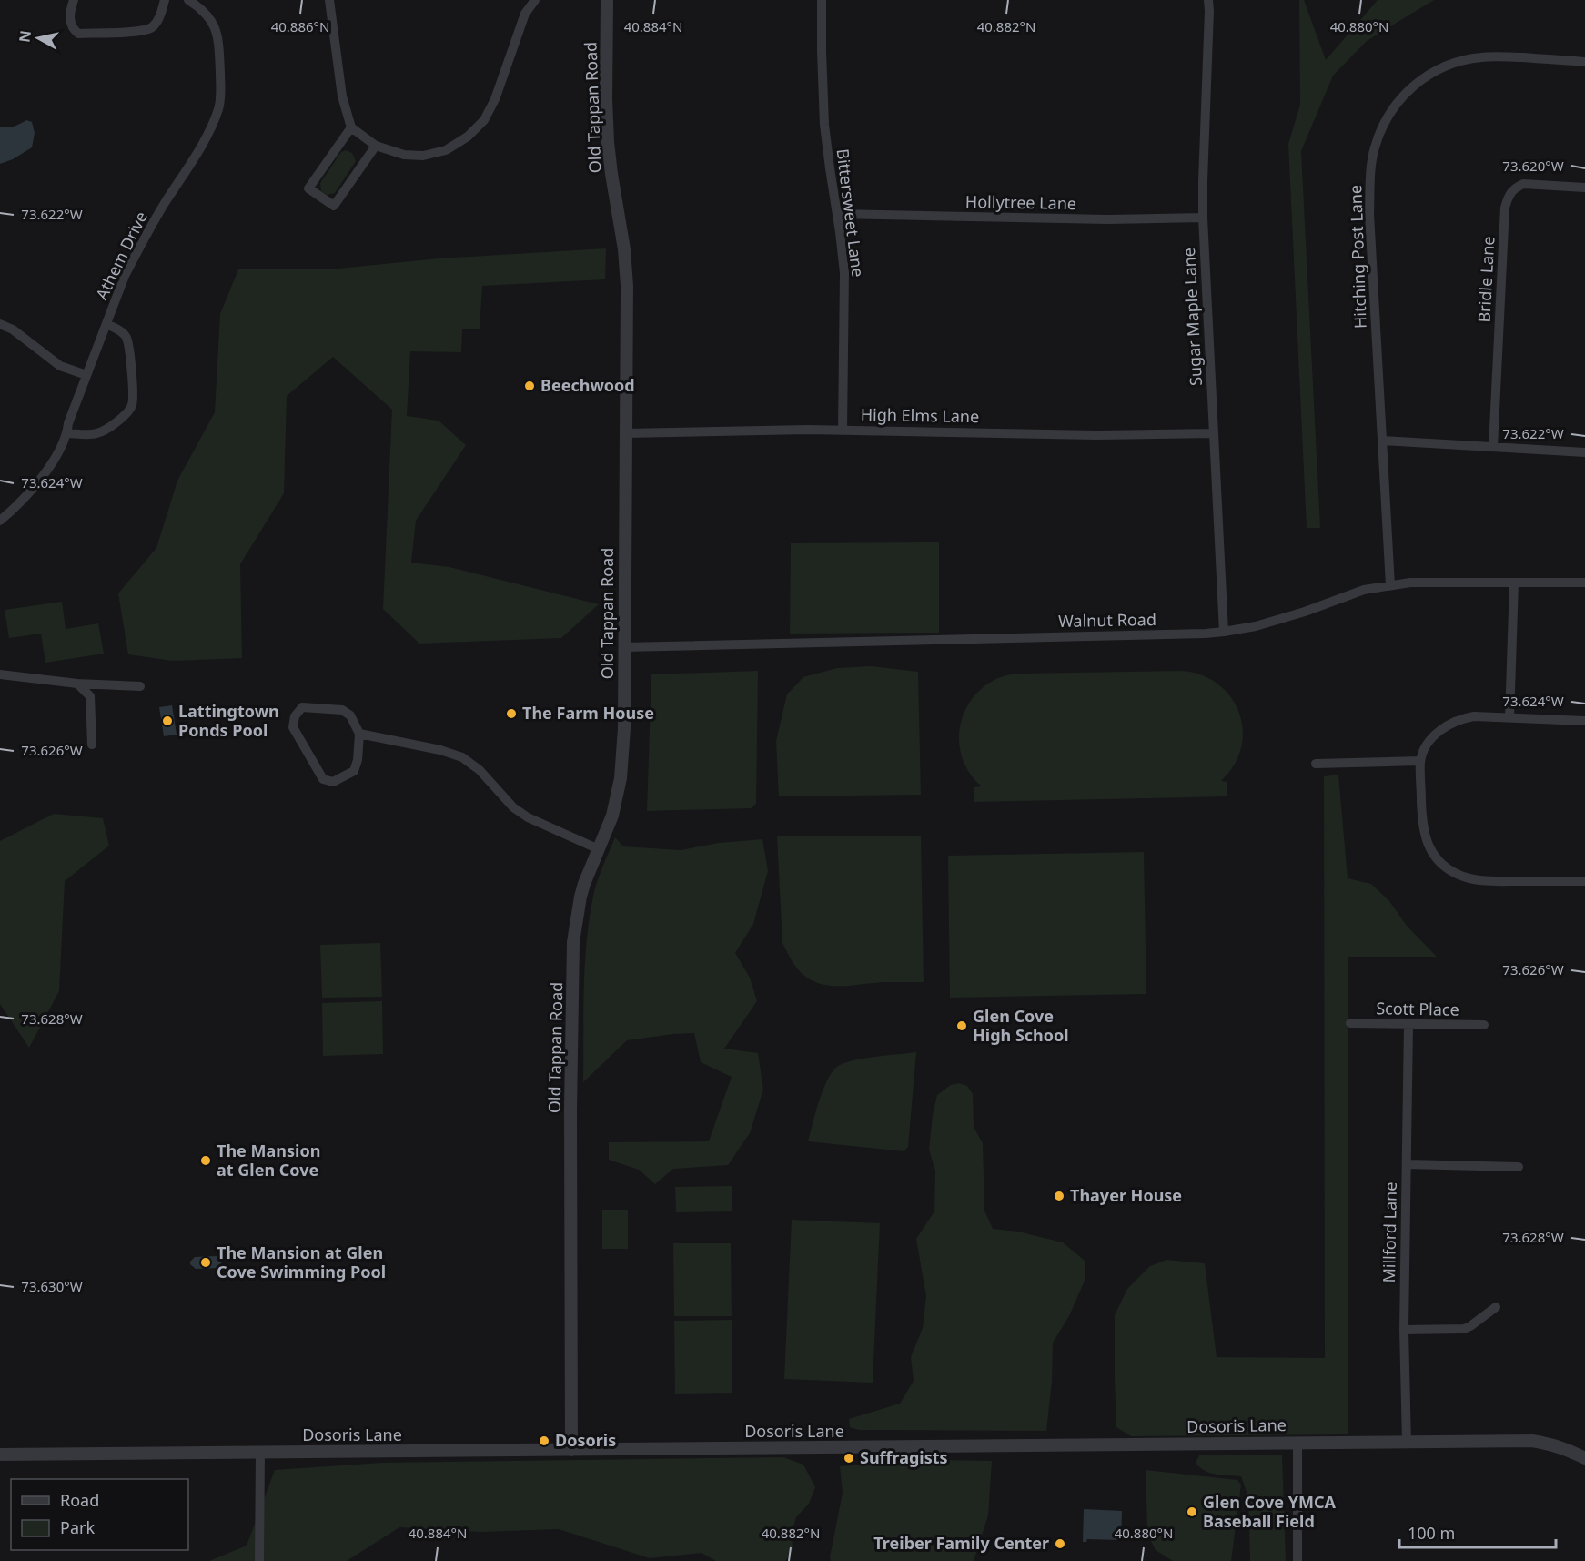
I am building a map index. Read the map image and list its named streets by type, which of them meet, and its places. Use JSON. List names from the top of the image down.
{
  "streets": {
    "street": [
      "Old Tappan Road",
      "Hollytree Lane",
      "Bittersweet Lane",
      "Athem Drive",
      "Hitching Post Lane",
      "Bridle Lane",
      "Sugar Maple Lane",
      "High Elms Lane",
      "Walnut Road",
      "Scott Place",
      "Millford Lane",
      "Dosoris Lane"
    ]
  },
  "crossings": [
    ["Old Tappan Road", "High Elms Lane"],
    ["Old Tappan Road", "Walnut Road"],
    ["Old Tappan Road", "Dosoris Lane"],
    ["Hollytree Lane", "Bittersweet Lane"],
    ["Hollytree Lane", "Sugar Maple Lane"],
    ["Bittersweet Lane", "High Elms Lane"],
    ["Hitching Post Lane", "Walnut Road"],
    ["Sugar Maple Lane", "High Elms Lane"],
    ["Sugar Maple Lane", "Walnut Road"],
    ["Scott Place", "Millford Lane"],
    ["Millford Lane", "Dosoris Lane"]
  ],
  "places": [
    "Beechwood",
    "The Farm House",
    "Lattingtown Ponds Pool",
    "Glen Cove High School",
    "The Mansion at Glen Cove",
    "Thayer House",
    "The Mansion at Glen Cove Swimming Pool",
    "Dosoris",
    "Suffragists",
    "Glen Cove YMCA Baseball Field",
    "Treiber Family Center"
  ],
  "legend": ["Road", "Park"],
  "scale_bar": "100 m",
  "north": "left",
  "coordinates": [
    "40.886°N",
    "40.884°N",
    "40.882°N",
    "40.880°N",
    "73.620°W",
    "73.622°W",
    "73.624°W",
    "73.626°W",
    "73.628°W",
    "73.630°W"
  ]
}
